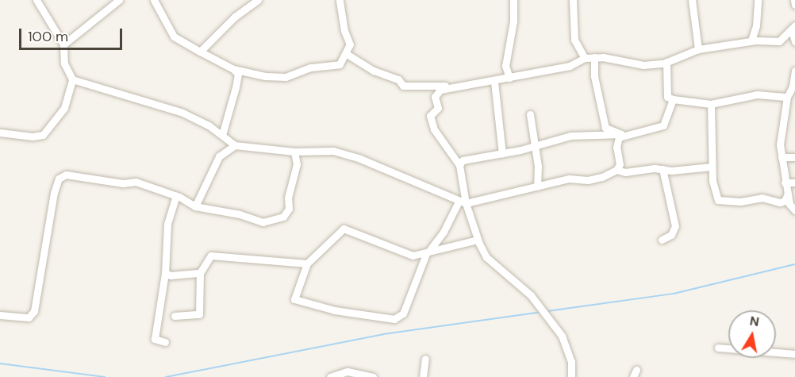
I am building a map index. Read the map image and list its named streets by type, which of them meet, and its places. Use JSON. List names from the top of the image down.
{
  "scale_bar": "100 m",
  "north": "top"
}
